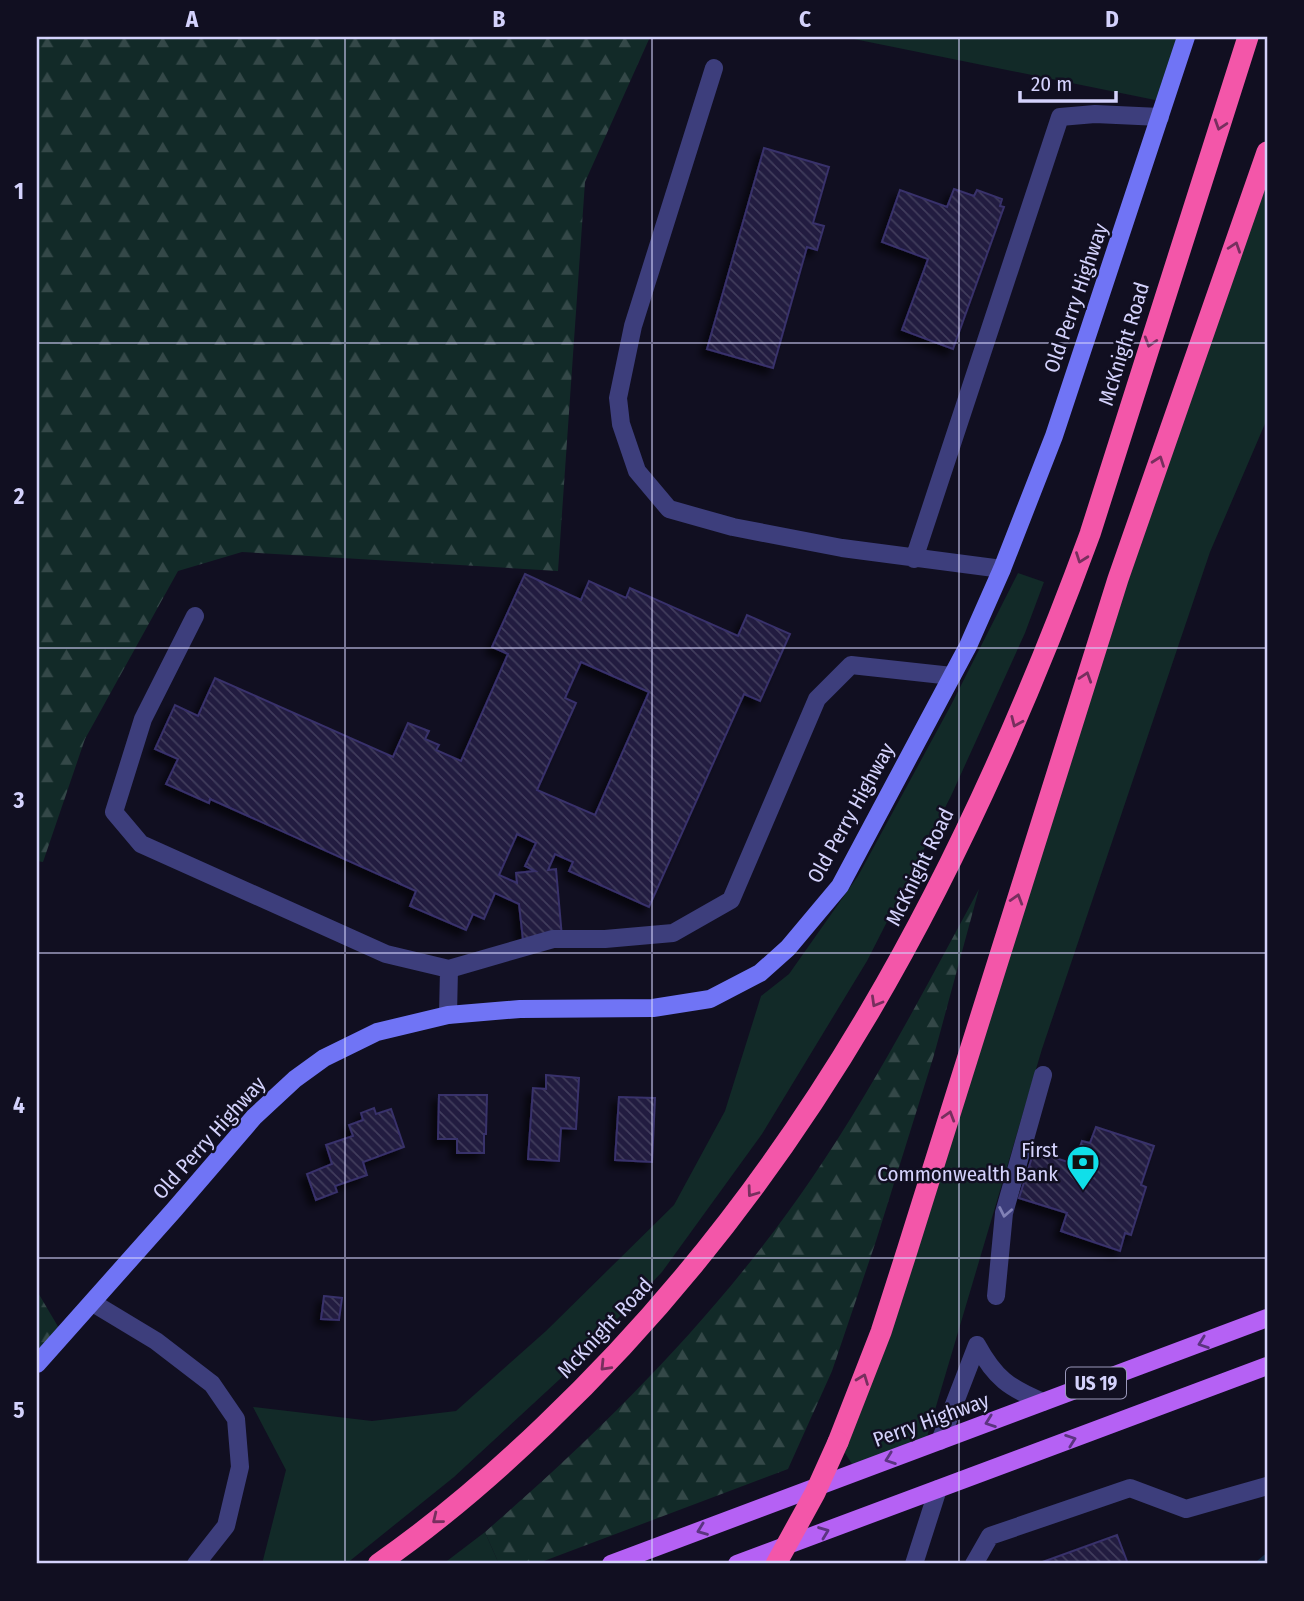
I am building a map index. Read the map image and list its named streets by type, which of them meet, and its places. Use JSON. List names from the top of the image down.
{
  "streets": {
    "highway": ["McKnight Road"],
    "main road": ["US 19", "Perry Highway"],
    "street": ["Old Perry Highway"]
  },
  "places": {
    "bank": ["First Commonwealth Bank"]
  },
  "scale_bar": "20 m",
  "grid": {
    "columns": [
      "A",
      "B",
      "C",
      "D"
    ],
    "rows": [
      "1",
      "2",
      "3",
      "4",
      "5"
    ]
  }
}
